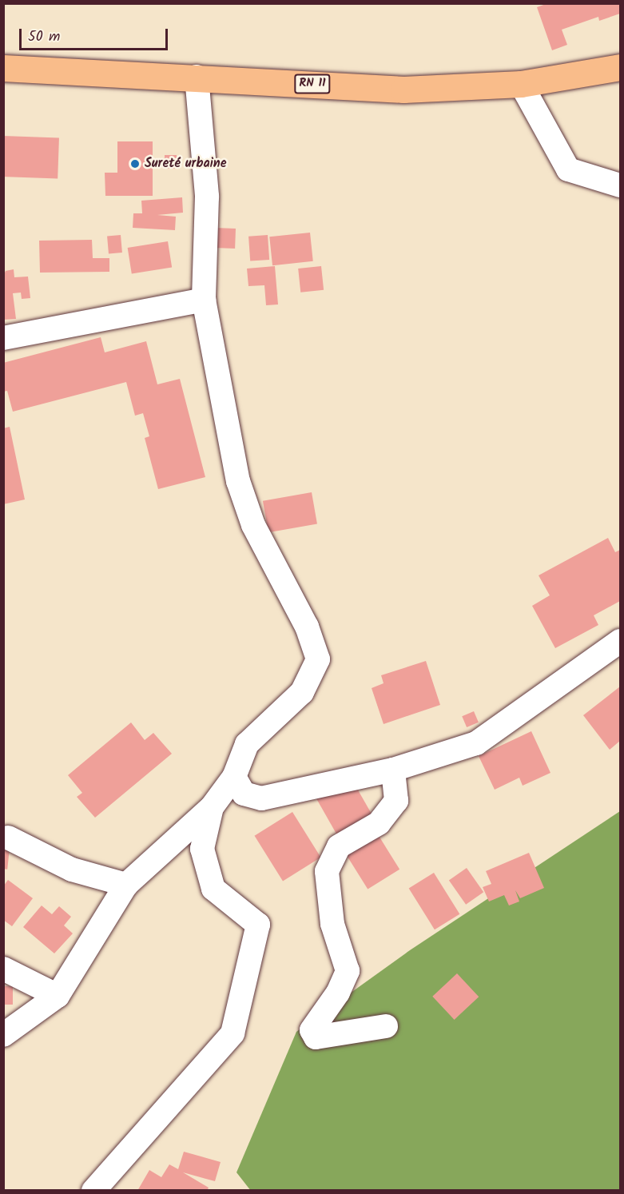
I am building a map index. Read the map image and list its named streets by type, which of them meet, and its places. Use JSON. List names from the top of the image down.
{
  "streets": {
    "main road": ["RN 11"]
  },
  "places": ["Sureté urbaine"],
  "scale_bar": "50 m"
}
